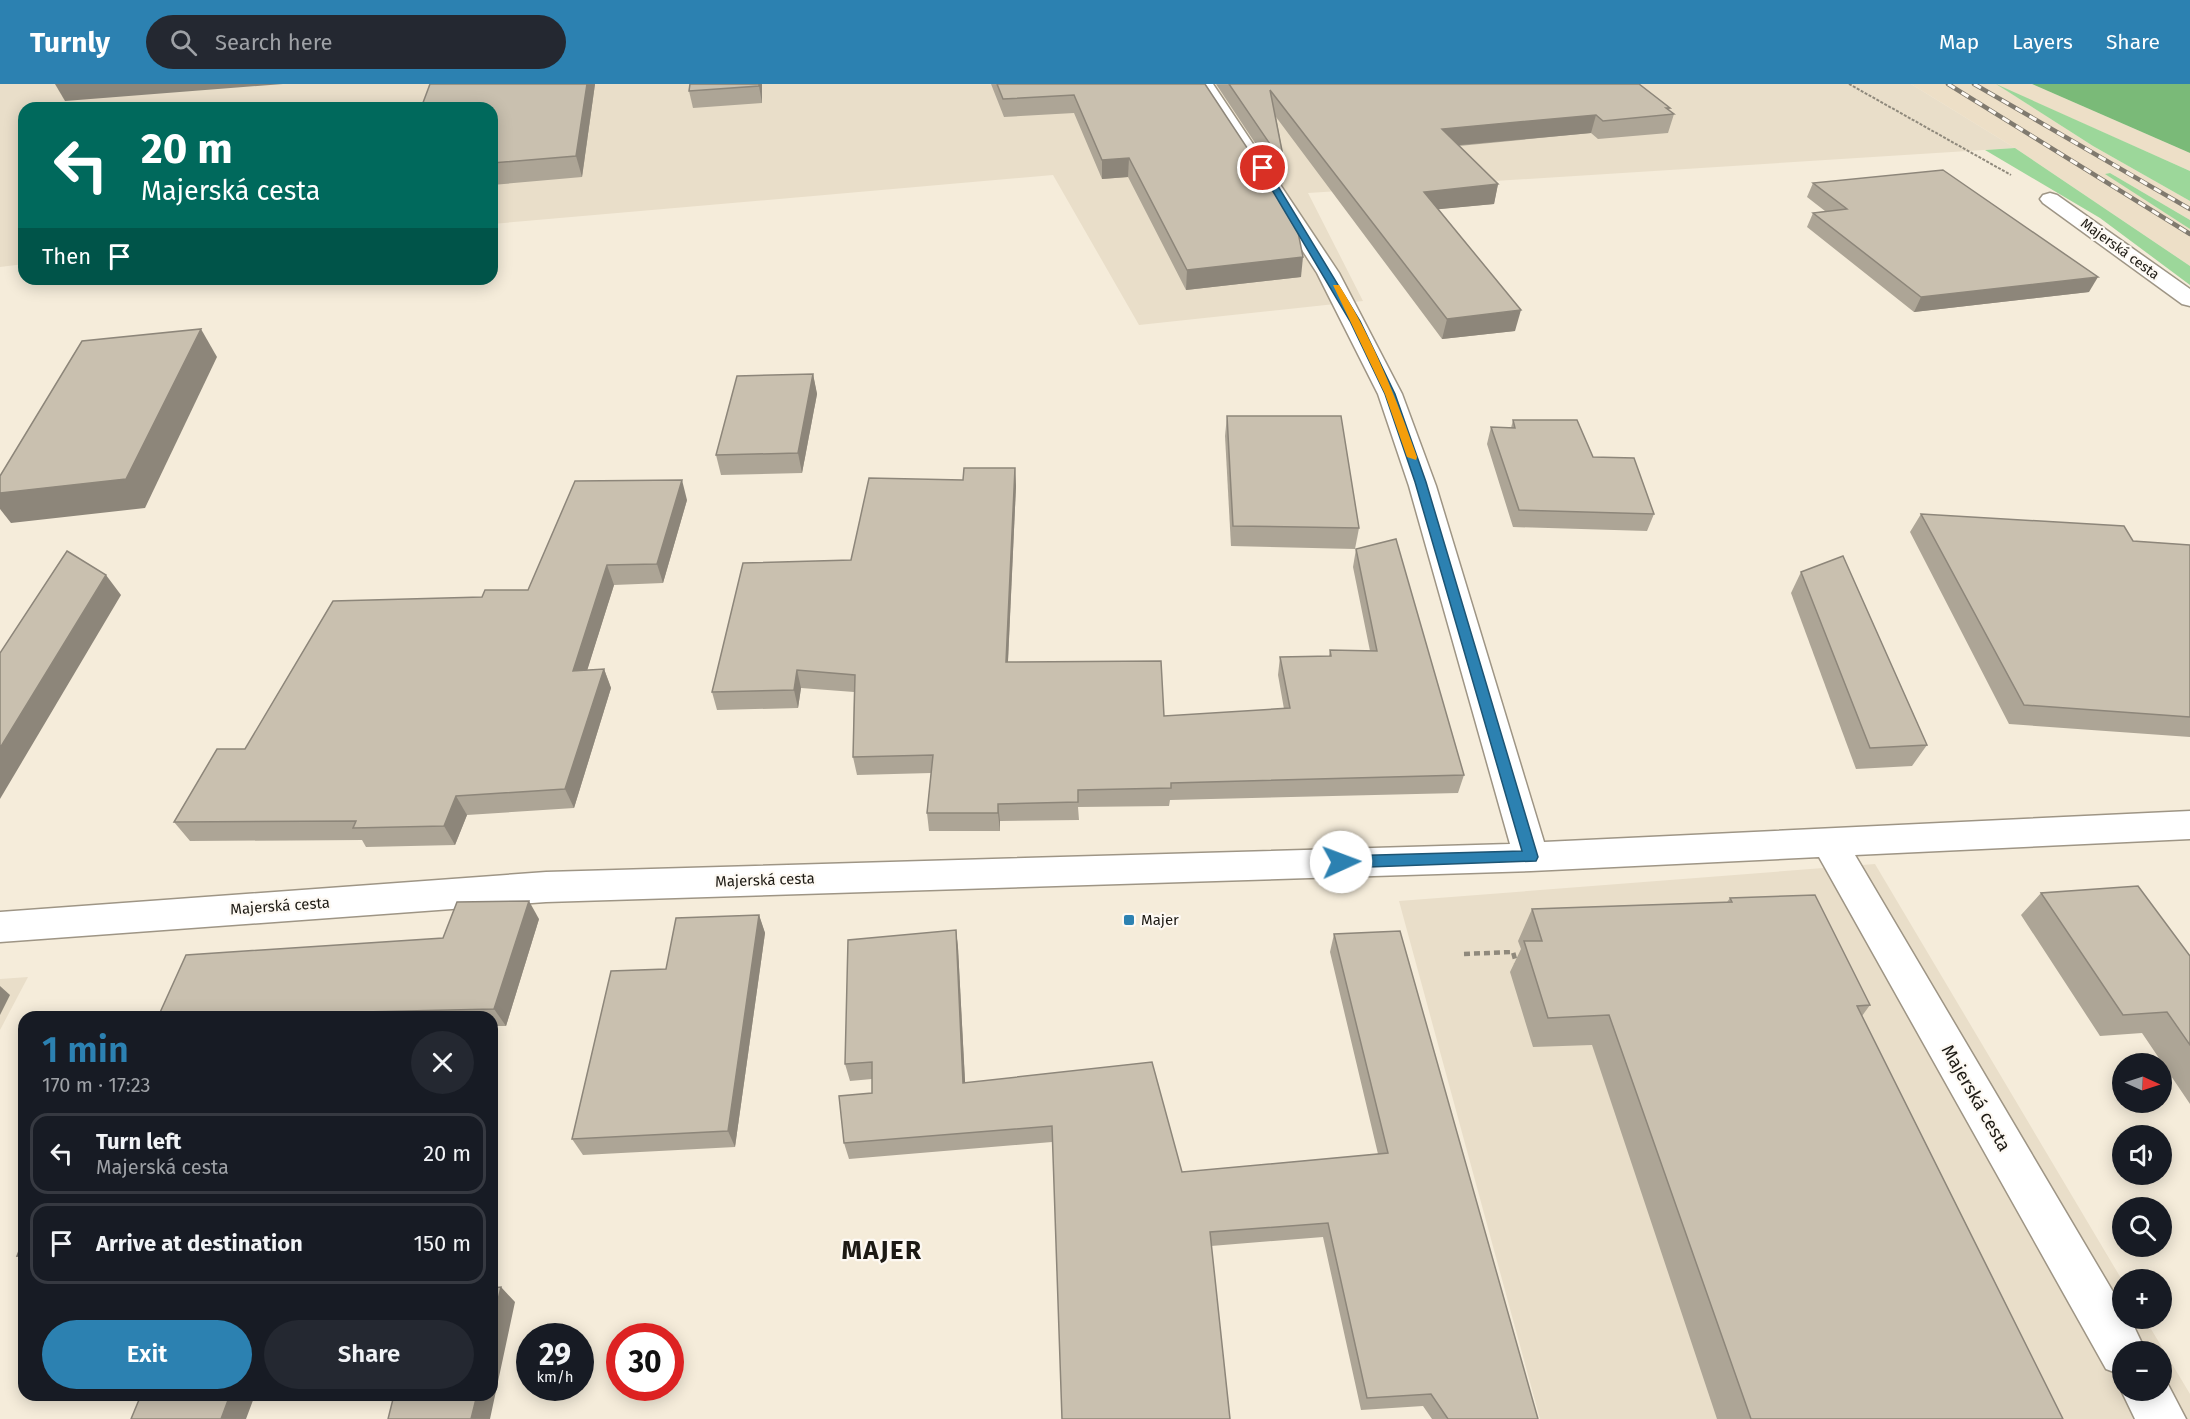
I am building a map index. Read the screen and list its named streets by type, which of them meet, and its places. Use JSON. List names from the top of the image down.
{
  "streets": {
    "street": ["Majerská cesta"]
  },
  "districts": ["MAJER"],
  "places": {
    "transit": ["Majer"]
  },
  "north": "right",
  "page": {
    "header": "Turnly",
    "search": "Search here",
    "nav": ["Map", "Layers", "Share"],
    "turn": ["20 m", "Majerská cesta"],
    "then": "Then",
    "heading": ["1 min", "170 m · 17:23"],
    "map_buttons": ["+", "−"],
    "list": [
      {
        "name": "Turn left",
        "note": "Majerská cesta",
        "value": "20 m"
      },
      {
        "name": "Arrive at destination",
        "value": "150 m"
      }
    ],
    "buttons": ["Exit", "Share"],
    "speed": "29 km/h",
    "limit": "30"
  }
}
